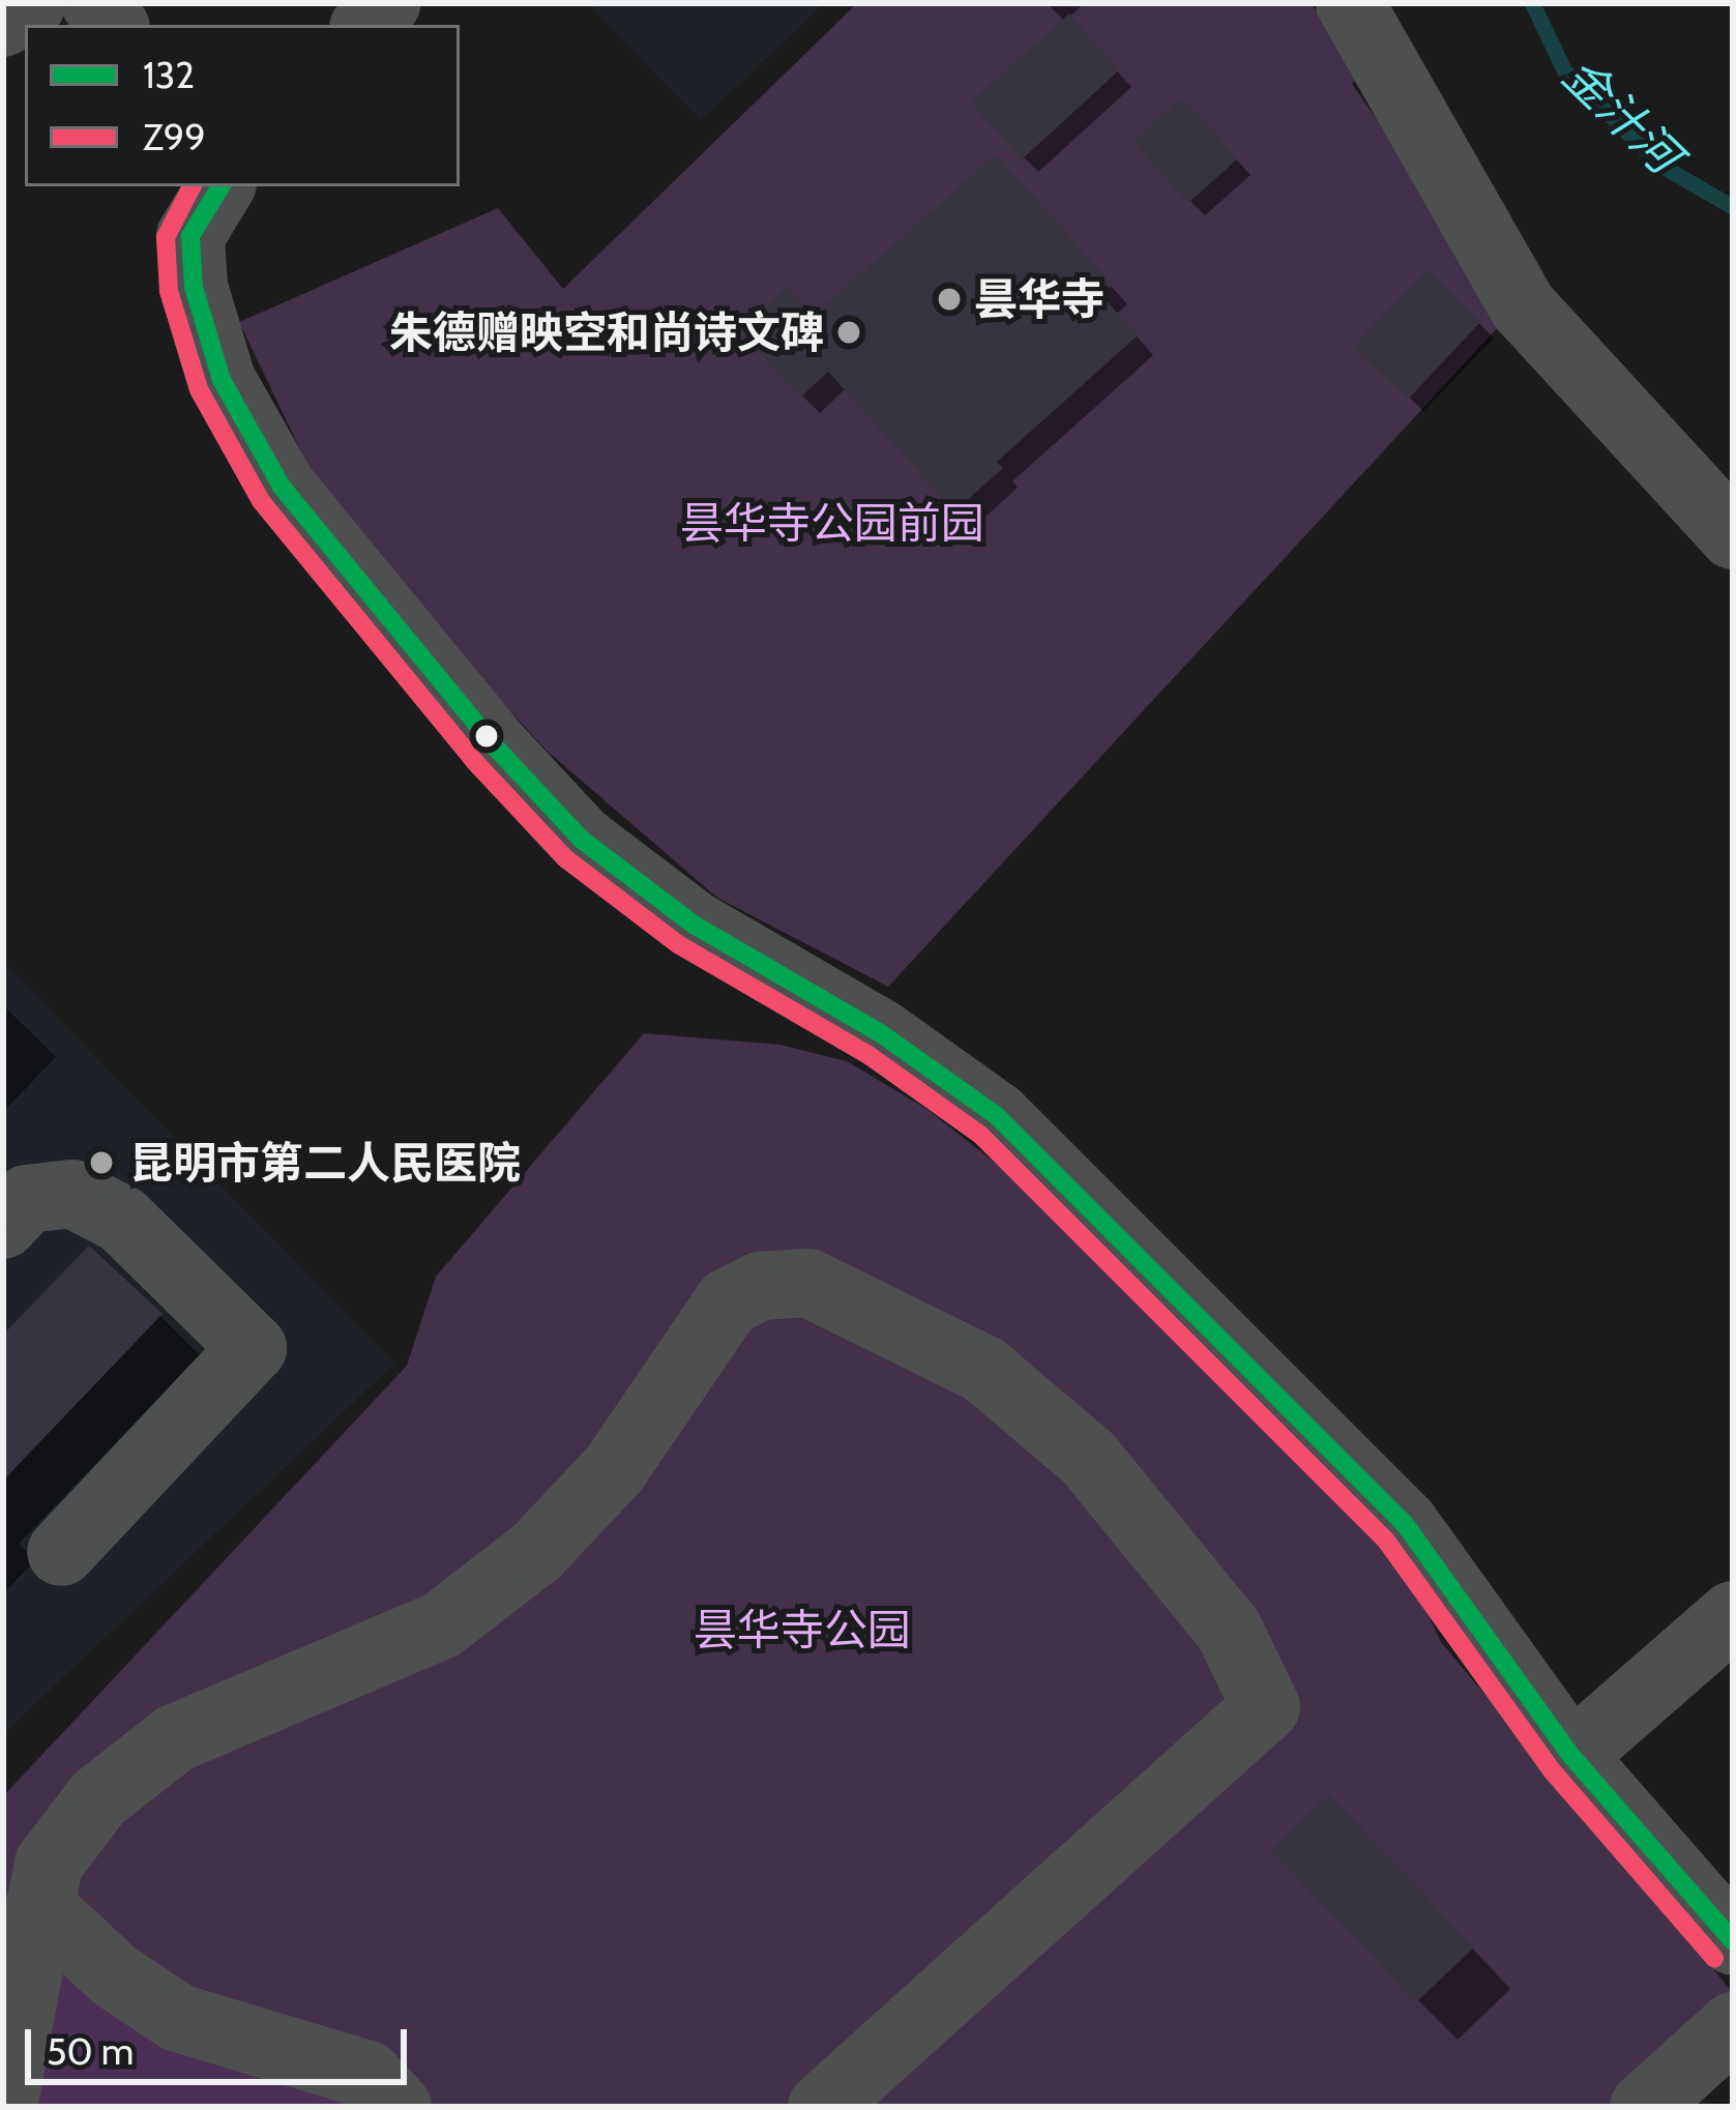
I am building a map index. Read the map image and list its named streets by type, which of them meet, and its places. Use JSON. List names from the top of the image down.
{
  "water": ["金汁河"],
  "parks": ["昙华寺公园前园", "昙华寺公园"],
  "places": ["昙华寺", "朱德赠映空和尚诗文碑", "昆明市第二人民医院"],
  "lines": ["transit line 132", "transit line Z99"],
  "legend": ["132", "Z99"],
  "scale_bar": "50 m"
}
